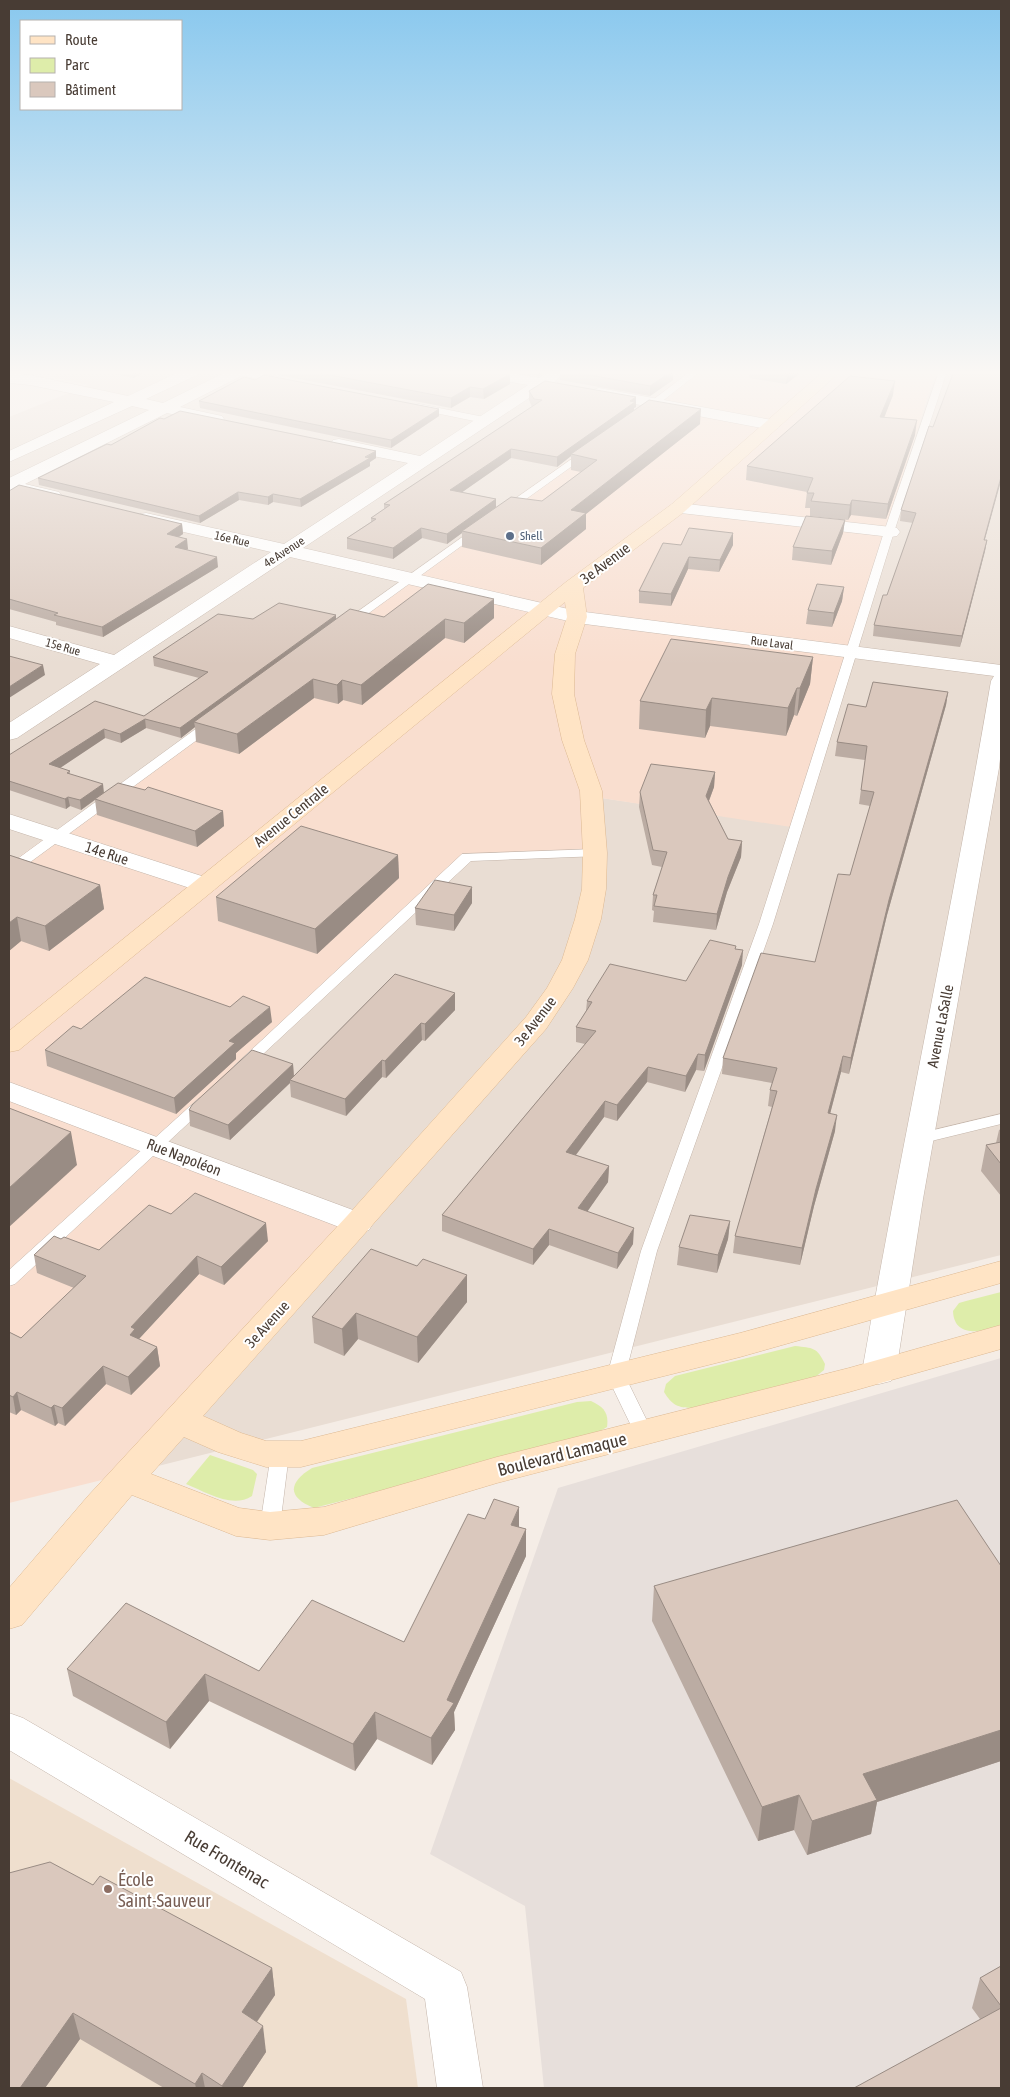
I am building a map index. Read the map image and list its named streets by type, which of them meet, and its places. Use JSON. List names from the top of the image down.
{
  "streets": {
    "main road": ["3e Avenue", "Avenue Centrale", "Boulevard Lamaque"],
    "street": [
      "16e Rue",
      "4e Avenue",
      "Rue Laval",
      "15e Rue",
      "14e Rue",
      "Avenue LaSalle",
      "Rue Napoléon",
      "Rue Frontenac"
    ]
  },
  "crossings": [
    ["16e Rue", "4e Avenue"],
    ["16e Rue", "Rue Laval"],
    ["16e Rue", "Avenue Centrale"],
    ["4e Avenue", "15e Rue"],
    ["3e Avenue", "Rue Laval"],
    ["3e Avenue", "Avenue Centrale"],
    ["3e Avenue", "Rue Napoléon"],
    ["3e Avenue", "Boulevard Lamaque"],
    ["Rue Laval", "Avenue Centrale"],
    ["Avenue Centrale", "14e Rue"],
    ["Avenue LaSalle", "Boulevard Lamaque"]
  ],
  "places": ["Shell", "École Saint-Sauveur"],
  "legend": ["Route", "Parc", "Bâtiment"]
}
